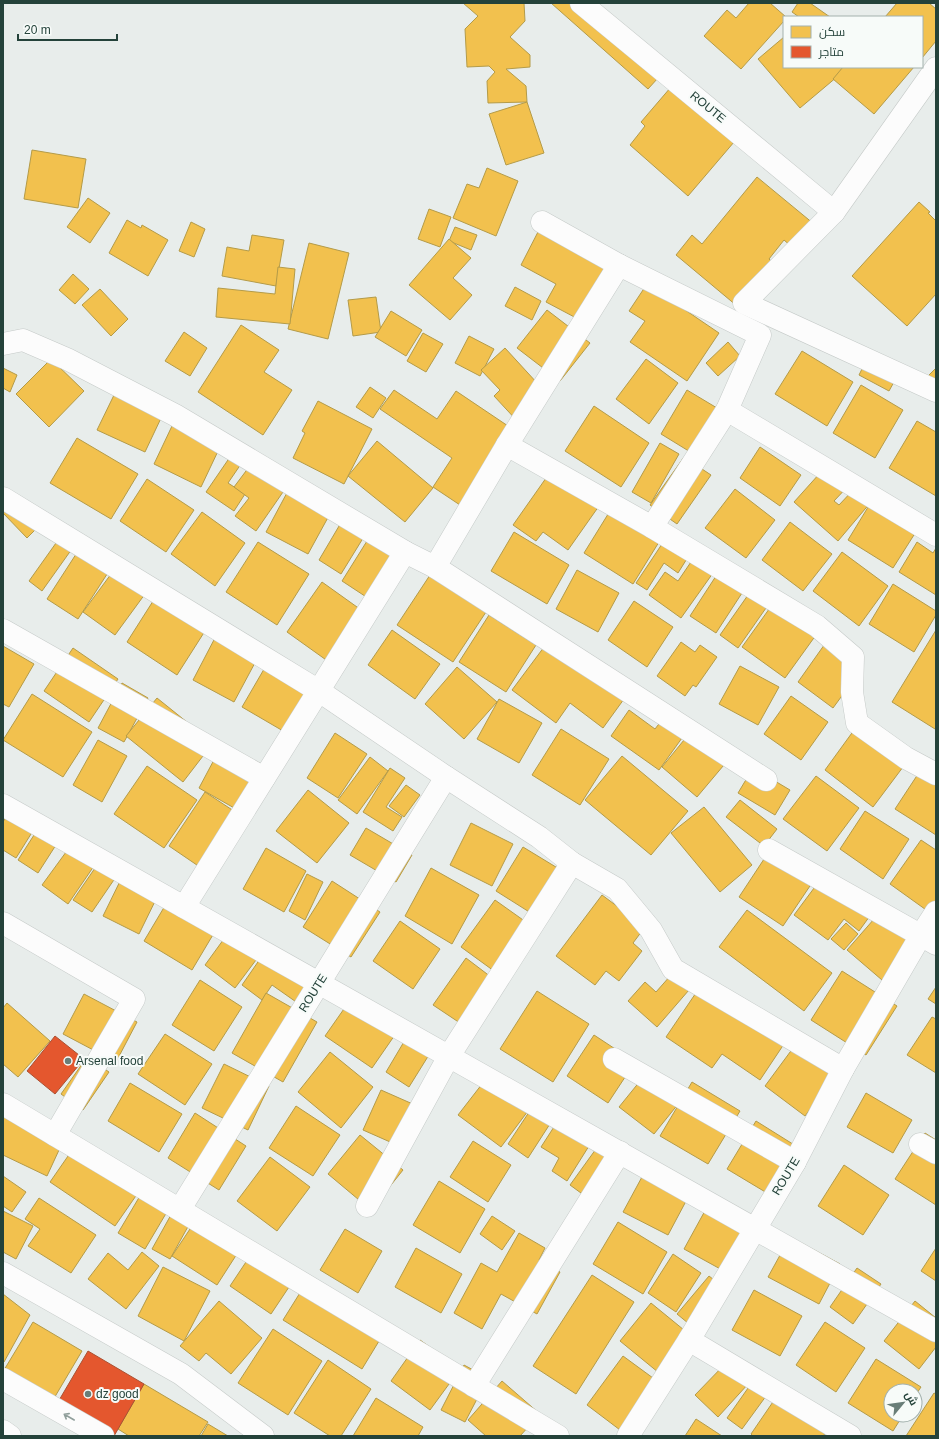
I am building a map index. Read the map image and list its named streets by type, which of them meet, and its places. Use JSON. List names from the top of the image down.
{
  "streets": {
    "street": ["ROUTE"]
  },
  "places": ["Arsenal food", "dz good"],
  "legend": ["سكن", "متاجر"],
  "scale_bar": "20 m",
  "north": "top right"
}
